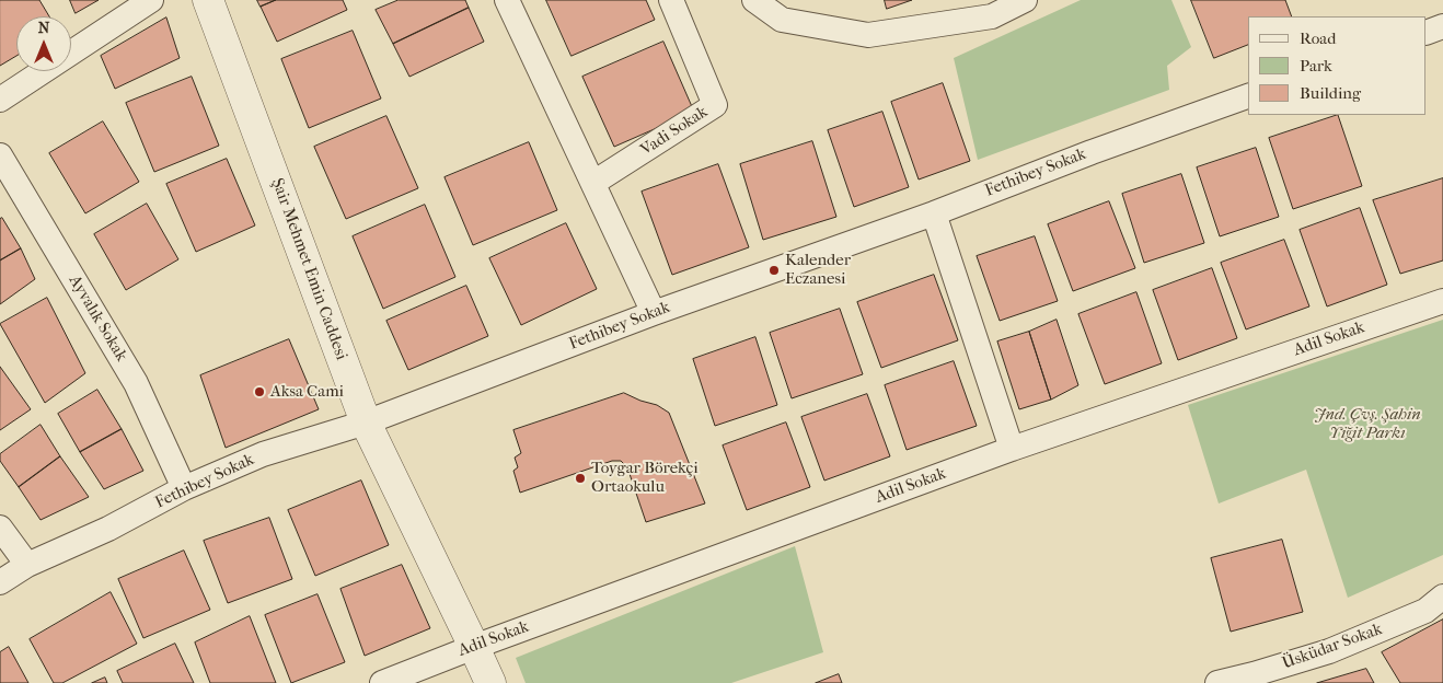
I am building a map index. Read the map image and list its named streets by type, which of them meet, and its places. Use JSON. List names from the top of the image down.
{
  "streets": {
    "street": [
      "Vadi Sokak",
      "Fethibey Sokak",
      "Şair Mehmet Emin Caddesi",
      "Ayvalık Sokak",
      "Adil Sokak",
      "Üsküdar Sokak"
    ]
  },
  "crossings": [
    ["Fethibey Sokak", "Şair Mehmet Emin Caddesi"],
    ["Fethibey Sokak", "Ayvalık Sokak"],
    ["Şair Mehmet Emin Caddesi", "Adil Sokak"]
  ],
  "parks": ["Jnd. Çvş. Şahin Yiğit Parkı"],
  "places": ["Kalender Eczanesi", "Aksa Cami", "Toygar Börekçi Ortaokulu"],
  "legend": ["Road", "Park", "Building"],
  "north": "top"
}
